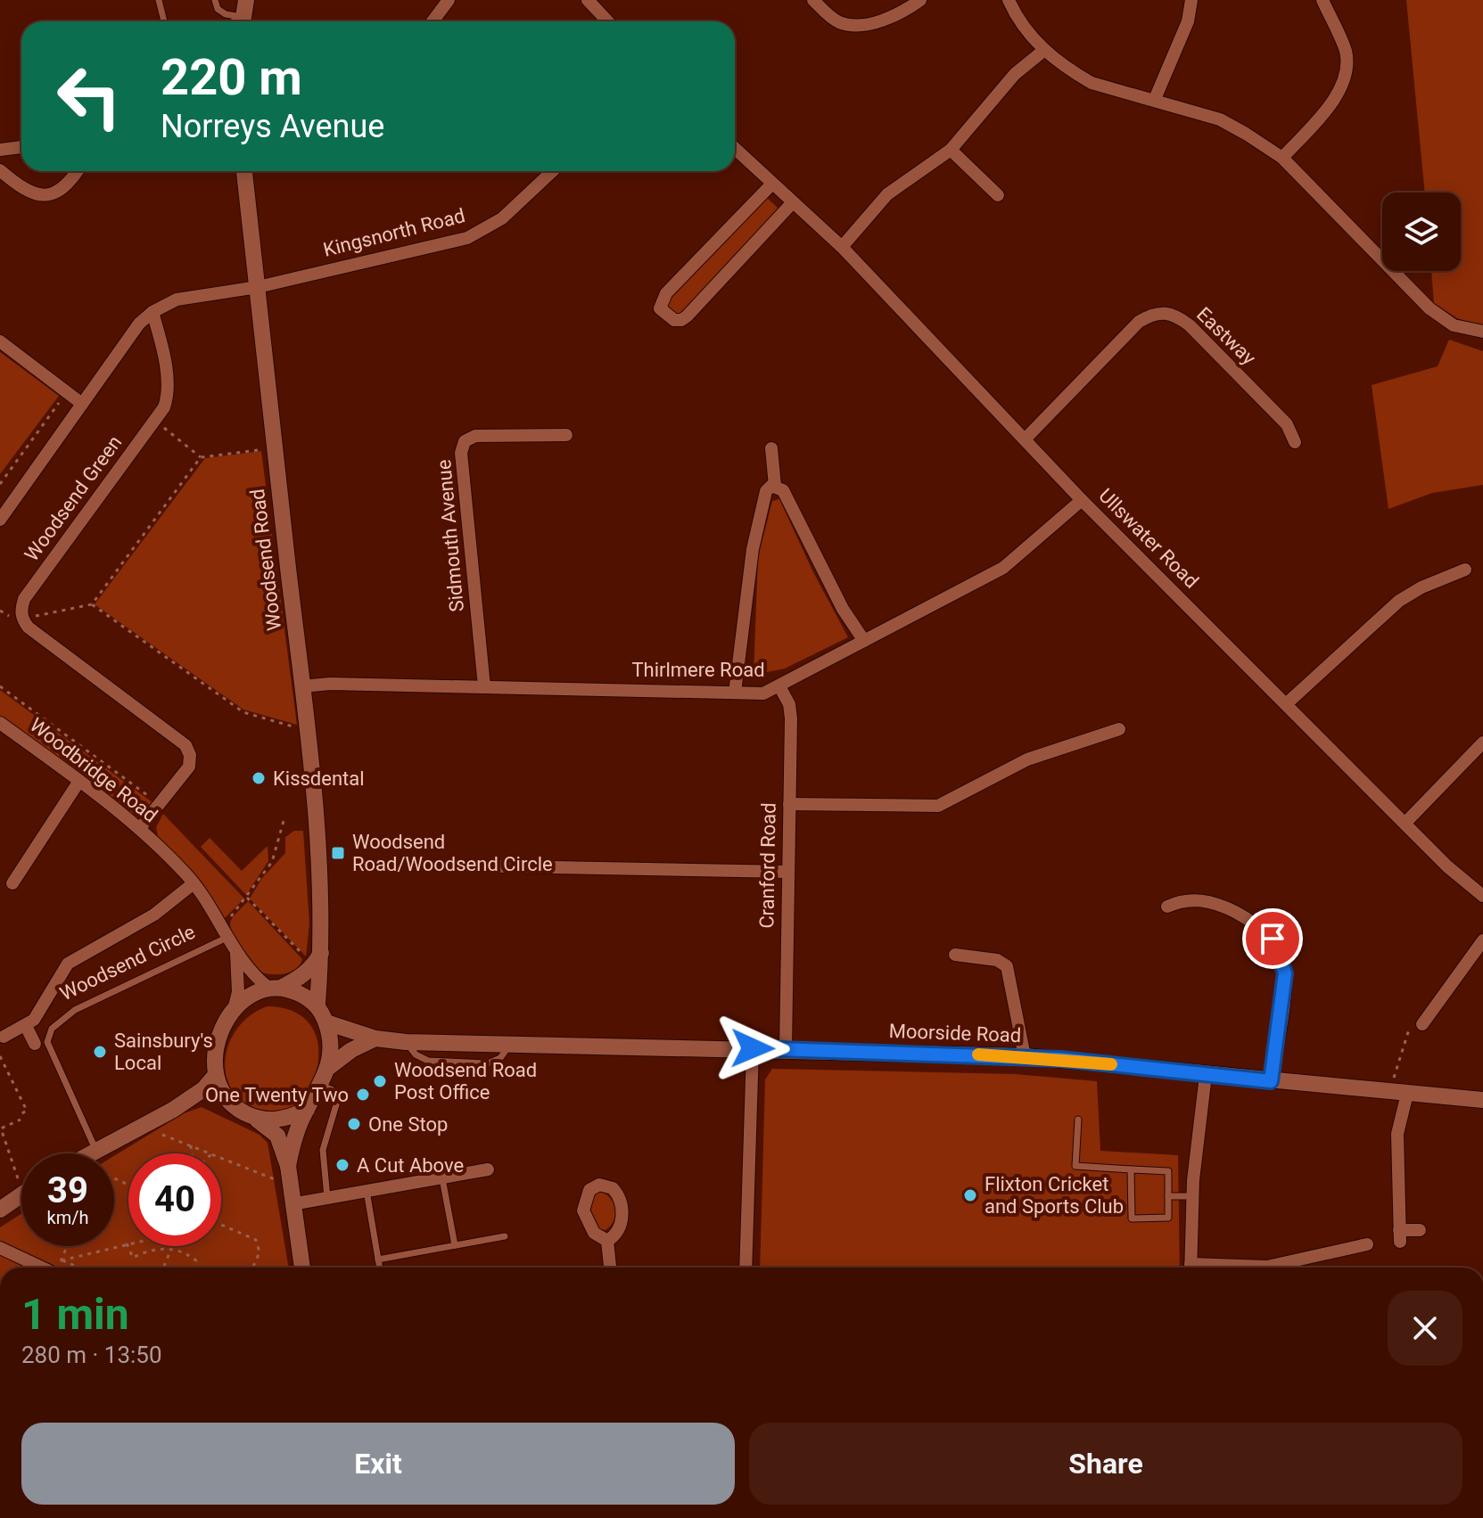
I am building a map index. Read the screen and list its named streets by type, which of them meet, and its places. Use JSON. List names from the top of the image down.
{
  "streets": {
    "street": [
      "Kingsnorth Road",
      "Eastway",
      "Woodsend Green",
      "Sidmouth Avenue",
      "Ullswater Road",
      "Woodsend Road",
      "Thirlmere Road",
      "Woodbridge Road",
      "Cranford Road",
      "Moorside Road"
    ],
    "lane": ["Woodsend Circle"]
  },
  "crossings": [
    ["Kingsnorth Road", "Woodsend Green"],
    ["Kingsnorth Road", "Woodsend Road"],
    ["Eastway", "Ullswater Road"],
    ["Sidmouth Avenue", "Thirlmere Road"],
    ["Ullswater Road", "Thirlmere Road"],
    ["Woodsend Road", "Thirlmere Road"],
    ["Woodsend Road", "Woodbridge Road"],
    ["Woodsend Road", "Moorside Road"],
    ["Thirlmere Road", "Cranford Road"],
    ["Woodbridge Road", "Woodsend Circle"],
    ["Woodbridge Road", "Moorside Road"],
    ["Cranford Road", "Moorside Road"]
  ],
  "places": {
    "other": [
      "Kissdental",
      "Sainsbury's Local",
      "Woodsend Road Post Office",
      "One Twenty Two",
      "One Stop",
      "A Cut Above",
      "Flixton Cricket and Sports Club"
    ],
    "transit": ["Woodsend Road/Woodsend Circle"]
  },
  "page": {
    "turn": ["220 m", "Norreys Avenue"],
    "speed": "39 km/h",
    "limit": "40",
    "heading": ["1 min", "280 m · 13:50"],
    "buttons": ["Exit", "Share"]
  }
}
